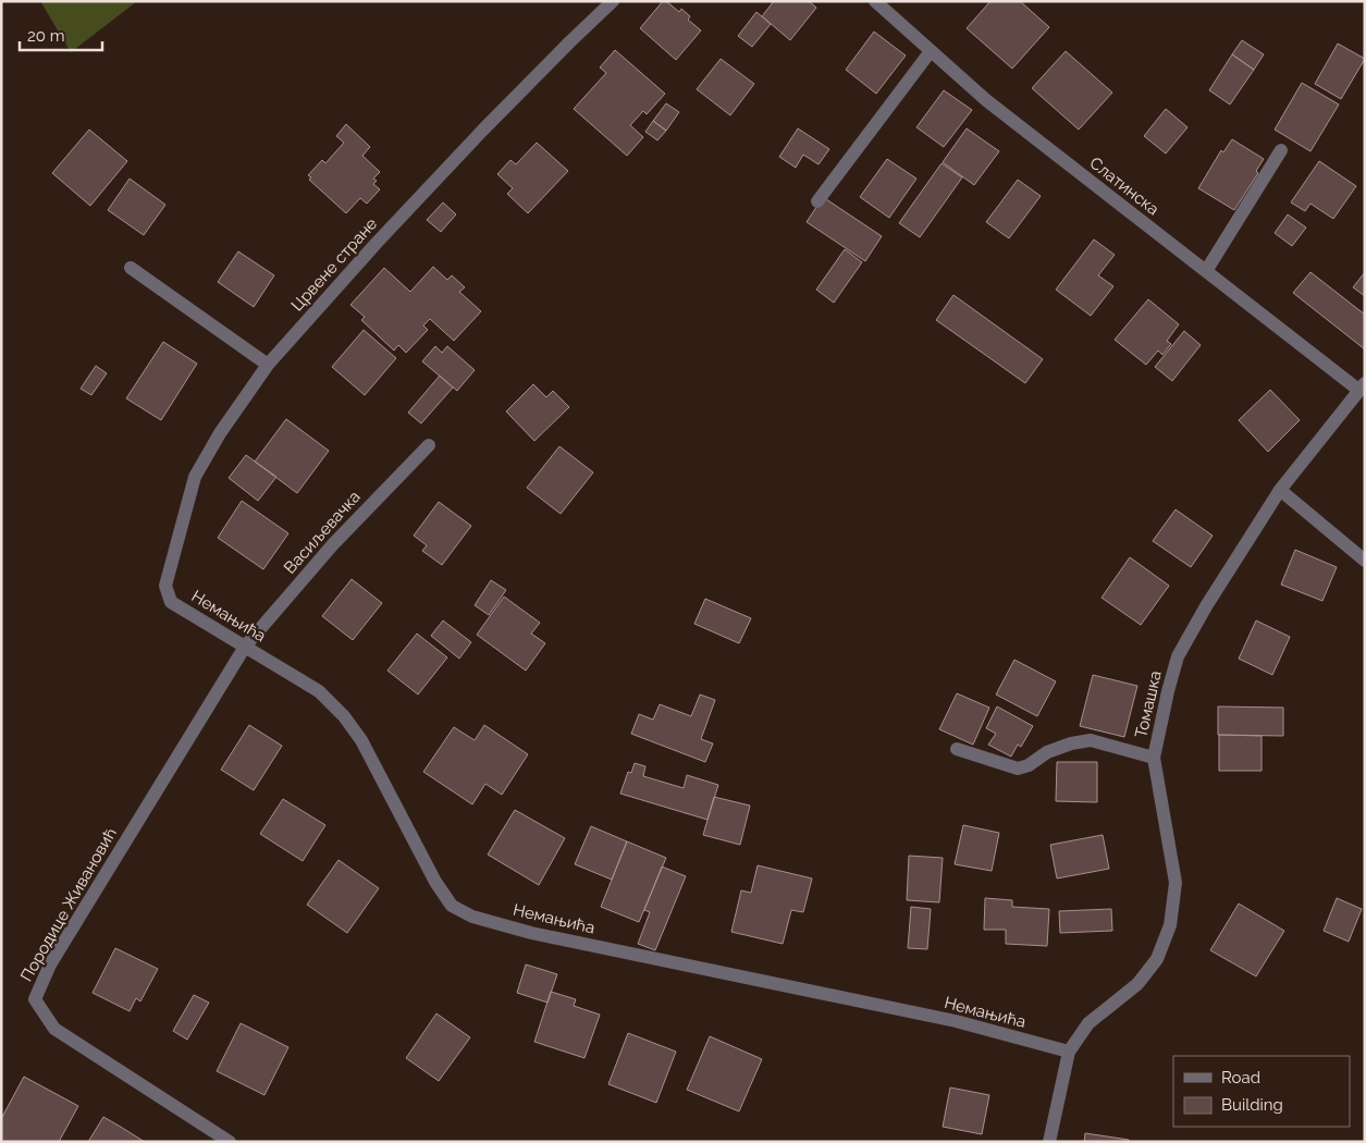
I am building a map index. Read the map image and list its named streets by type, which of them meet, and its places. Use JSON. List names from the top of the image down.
{
  "streets": {
    "street": [
      "Слатинска",
      "Црвене стране",
      "Васиљевачка",
      "Немањића",
      "Томашка",
      "Породице Живановић"
    ]
  },
  "crossings": [
    ["Слатинска", "Томашка"],
    ["Црвене стране", "Немањића"],
    ["Васиљевачка", "Немањића"],
    ["Васиљевачка", "Породице Живановић"],
    ["Немањића", "Томашка"],
    ["Немањића", "Породице Живановић"]
  ],
  "legend": ["Road", "Building"],
  "scale_bar": "20 m"
}
